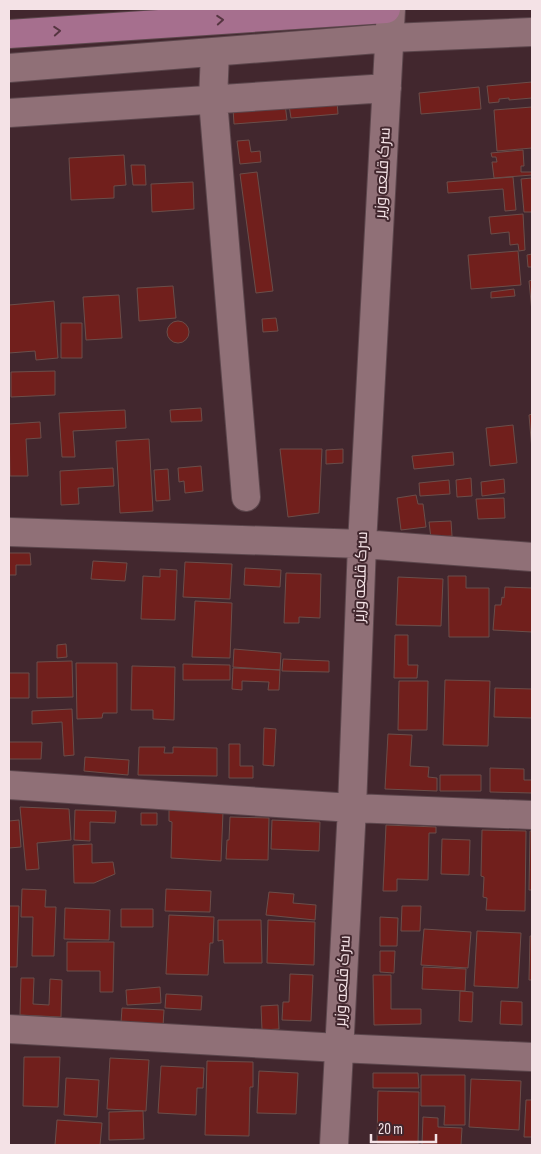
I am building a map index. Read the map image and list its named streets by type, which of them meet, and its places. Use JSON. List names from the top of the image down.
{
  "streets": {
    "street": ["سرک قلعه وزیر"]
  },
  "scale_bar": "20 m"
}
